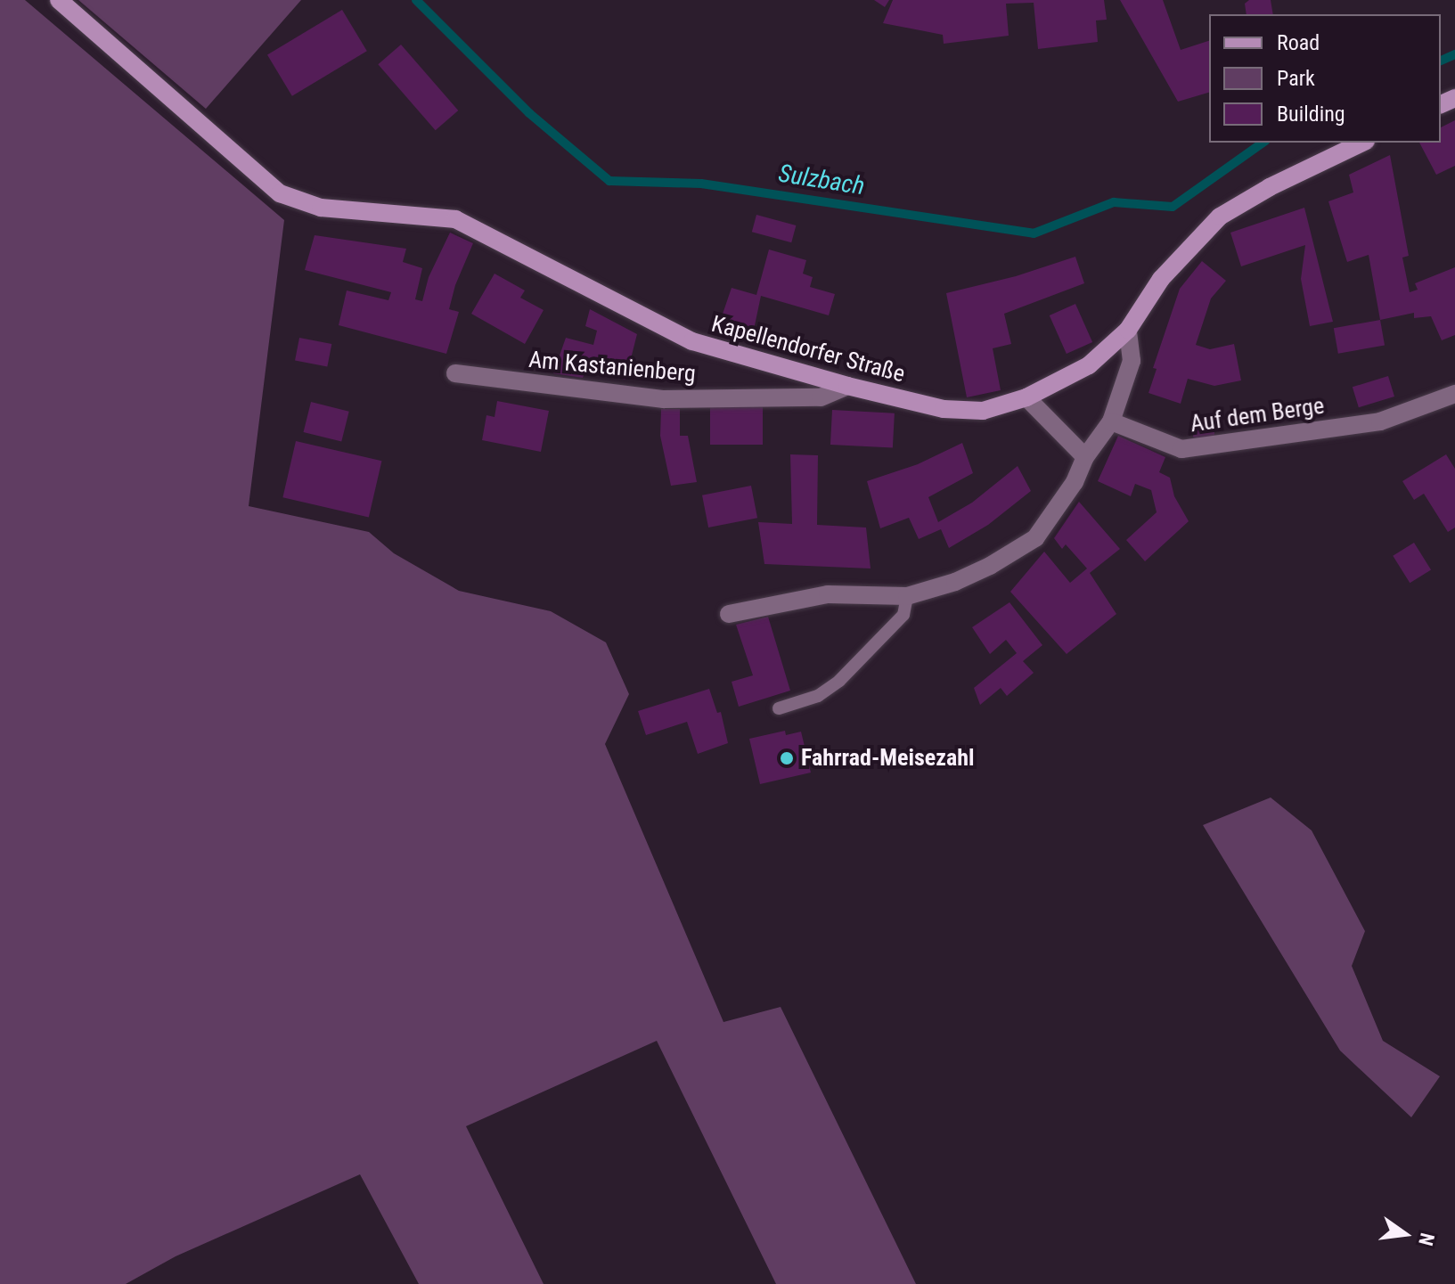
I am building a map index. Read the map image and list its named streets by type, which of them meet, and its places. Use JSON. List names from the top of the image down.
{
  "streets": {
    "street": ["Kapellendorfer Straße", "Am Kastanienberg", "Auf dem Berge"]
  },
  "crossings": [
    ["Kapellendorfer Straße", "Am Kastanienberg"]
  ],
  "water": ["Sulzbach"],
  "places": ["Fahrrad-Meisezahl"],
  "legend": ["Road", "Park", "Building"],
  "north": "right"
}
